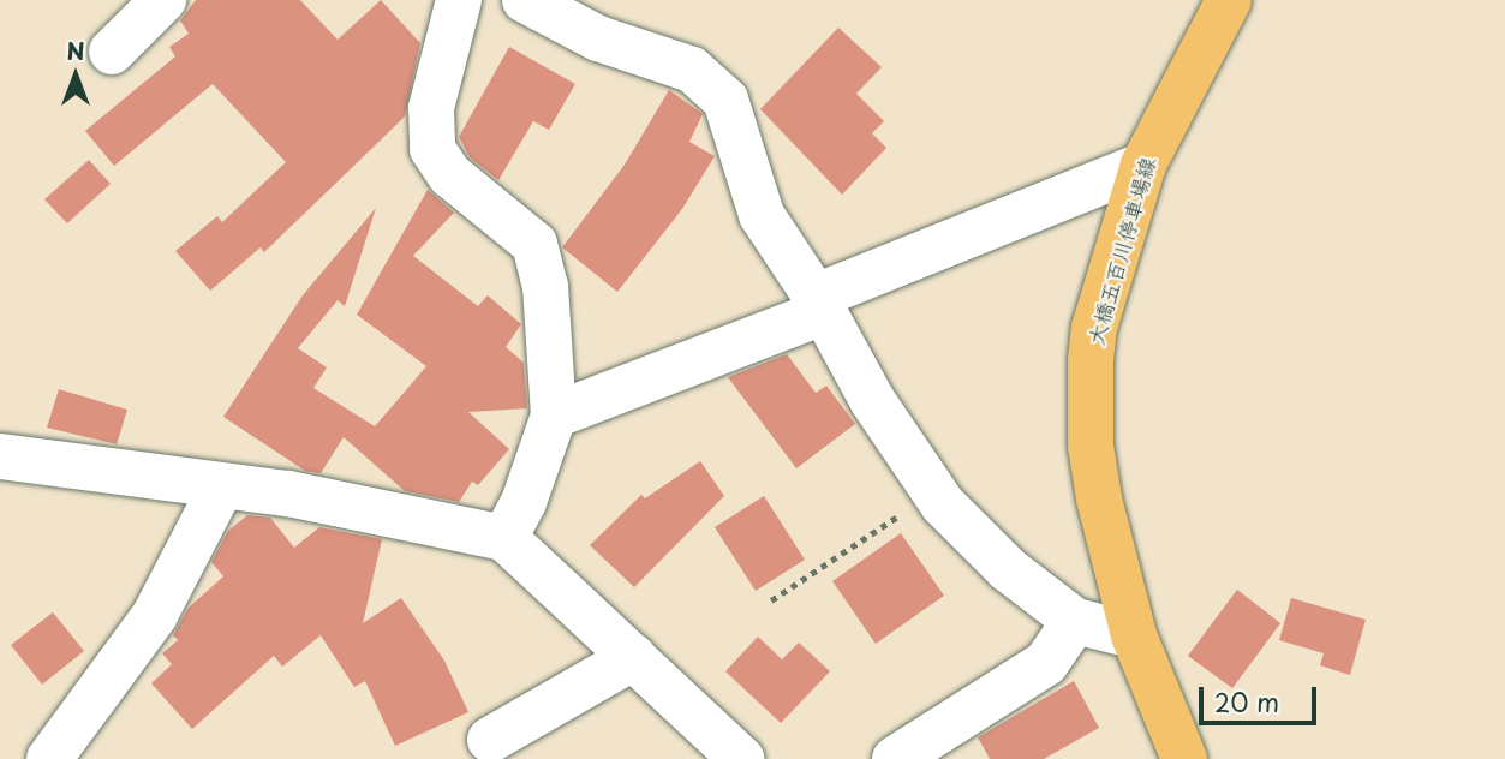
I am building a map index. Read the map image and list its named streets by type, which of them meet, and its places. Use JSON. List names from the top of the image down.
{
  "streets": {
    "main road": ["大橋五百川停車場線"]
  },
  "scale_bar": "20 m",
  "north": "top"
}
